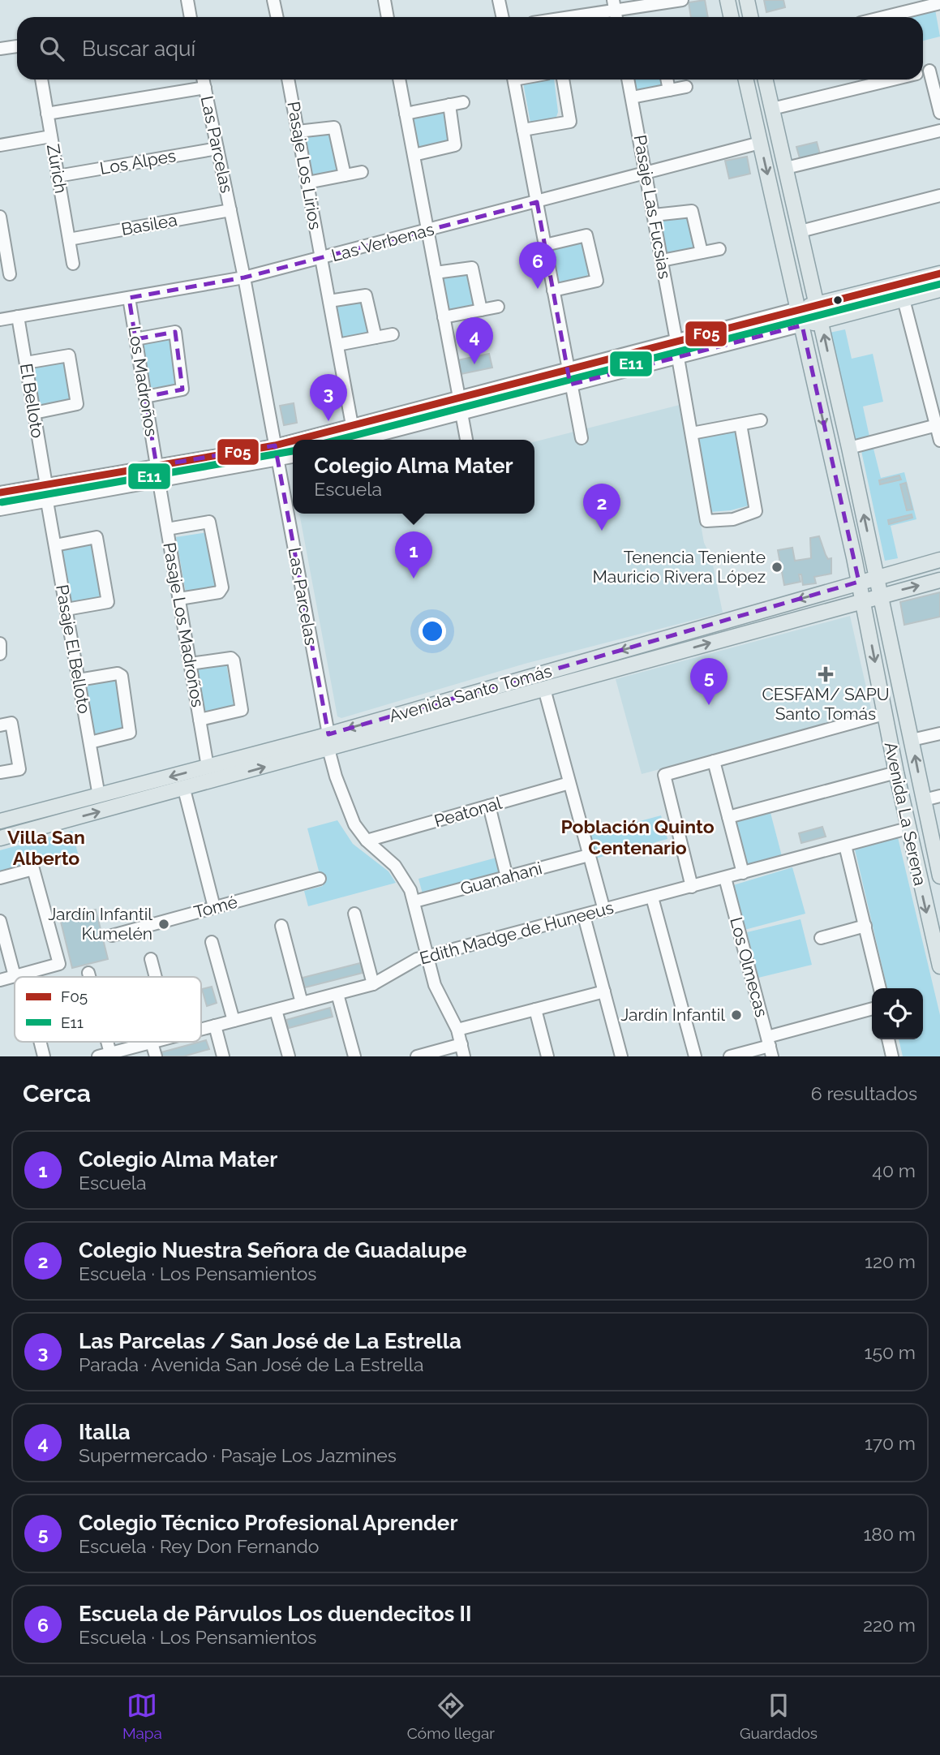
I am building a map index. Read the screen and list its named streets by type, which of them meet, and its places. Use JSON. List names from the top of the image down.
{
  "streets": {
    "main road": ["Avenida Santo Tomás", "Avenida La Serena"],
    "street": [
      "Las Parcelas",
      "Los Alpes",
      "Pasaje Los Lirios",
      "Zúrich",
      "Pasaje Las Fucsias",
      "Basilea",
      "Las Verbenas",
      "Los Madroños",
      "El Belloto",
      "Pasaje Los Madroños",
      "Pasaje El Belloto",
      "Peatonal",
      "Guanahani",
      "Tomé",
      "Edith Madge de Huneeus",
      "Los Olmecas"
    ]
  },
  "crossings": [
    ["Las Parcelas", "Los Alpes"],
    ["Las Parcelas", "Basilea"],
    ["Las Parcelas", "Las Verbenas"],
    ["Las Parcelas", "Avenida Santo Tomás"],
    ["Las Parcelas", "Peatonal"],
    ["Las Parcelas", "Guanahani"],
    ["Las Parcelas", "Edith Madge de Huneeus"],
    ["Los Alpes", "Zúrich"],
    ["Pasaje Los Lirios", "Las Verbenas"],
    ["Zúrich", "Basilea"],
    ["Pasaje Las Fucsias", "Las Verbenas"],
    ["Las Verbenas", "Los Madroños"],
    ["Las Verbenas", "El Belloto"],
    ["Las Verbenas", "Avenida La Serena"],
    ["Pasaje Los Madroños", "Avenida Santo Tomás"],
    ["Pasaje El Belloto", "Avenida Santo Tomás"],
    ["Avenida Santo Tomás", "Avenida La Serena"],
    ["Avenida La Serena", "Edith Madge de Huneeus"],
    ["Edith Madge de Huneeus", "Los Olmecas"]
  ],
  "districts": ["Población Quinto Centenario", "Villa San Alberto"],
  "places": {
    "other": ["Tenencia Teniente Mauricio Rivera López", "Jardín Infantil Kumelén", "Jardín Infantil"],
    "health": ["CESFAM/ SAPU Santo Tomás"]
  },
  "lines": ["transit line F05", "transit line E11"],
  "legend": ["F05", "E11"],
  "page": {
    "search": "Buscar aquí",
    "pins": [
      "6",
      "4",
      "3",
      "2",
      "1",
      "5"
    ],
    "popup": ["Colegio Alma Mater", "Escuela"],
    "heading": ["Cerca", "6 resultados"],
    "list": [
      {
        "mark": "1",
        "name": "Colegio Alma Mater",
        "note": "Escuela",
        "value": "40 m"
      },
      {
        "mark": "2",
        "name": "Colegio Nuestra Señora de Guadalupe",
        "note": "Escuela · Los Pensamientos",
        "value": "120 m"
      },
      {
        "mark": "3",
        "name": "Las Parcelas / San José de La Estrella",
        "note": "Parada · Avenida San José de La Estrella",
        "value": "150 m"
      },
      {
        "mark": "4",
        "name": "Italla",
        "note": "Supermercado · Pasaje Los Jazmines",
        "value": "170 m"
      },
      {
        "mark": "5",
        "name": "Colegio Técnico Profesional Aprender",
        "note": "Escuela · Rey Don Fernando",
        "value": "180 m"
      },
      {
        "mark": "6",
        "name": "Escuela de Párvulos Los duendecitos II",
        "note": "Escuela · Los Pensamientos",
        "value": "220 m"
      }
    ],
    "nav": ["Mapa", "Cómo llegar", "Guardados"]
  }
}
